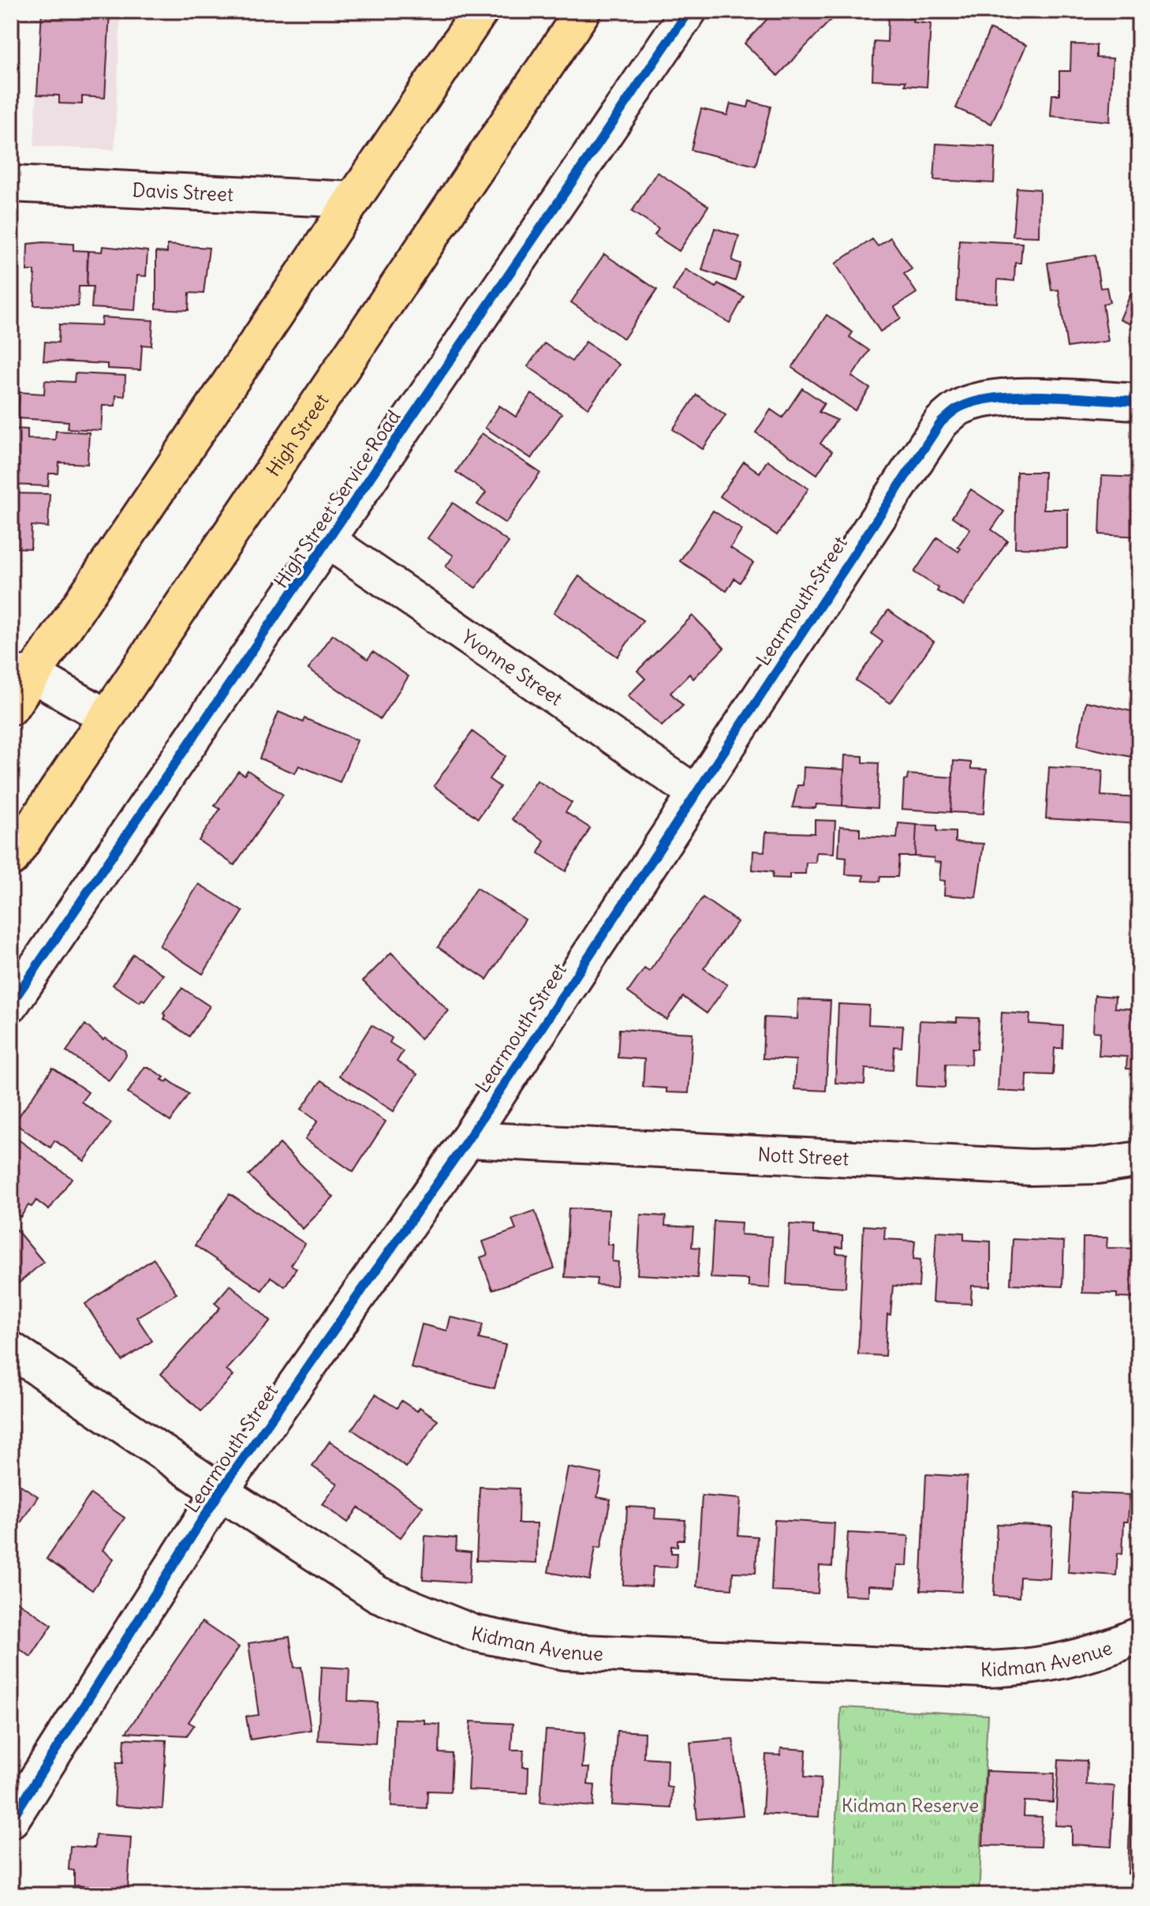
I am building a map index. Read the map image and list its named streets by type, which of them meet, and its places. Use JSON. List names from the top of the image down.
{
  "streets": {
    "highway": ["High Street"],
    "street": [
      "Davis Street",
      "High Street Service Road",
      "Learmouth Street",
      "Yvonne Street",
      "Nott Street",
      "Kidman Avenue"
    ]
  },
  "crossings": [
    ["High Street Service Road", "Yvonne Street"],
    ["Learmouth Street", "Yvonne Street"],
    ["Learmouth Street", "Nott Street"],
    ["Learmouth Street", "Kidman Avenue"]
  ],
  "parks": ["Kidman Reserve"]
}
